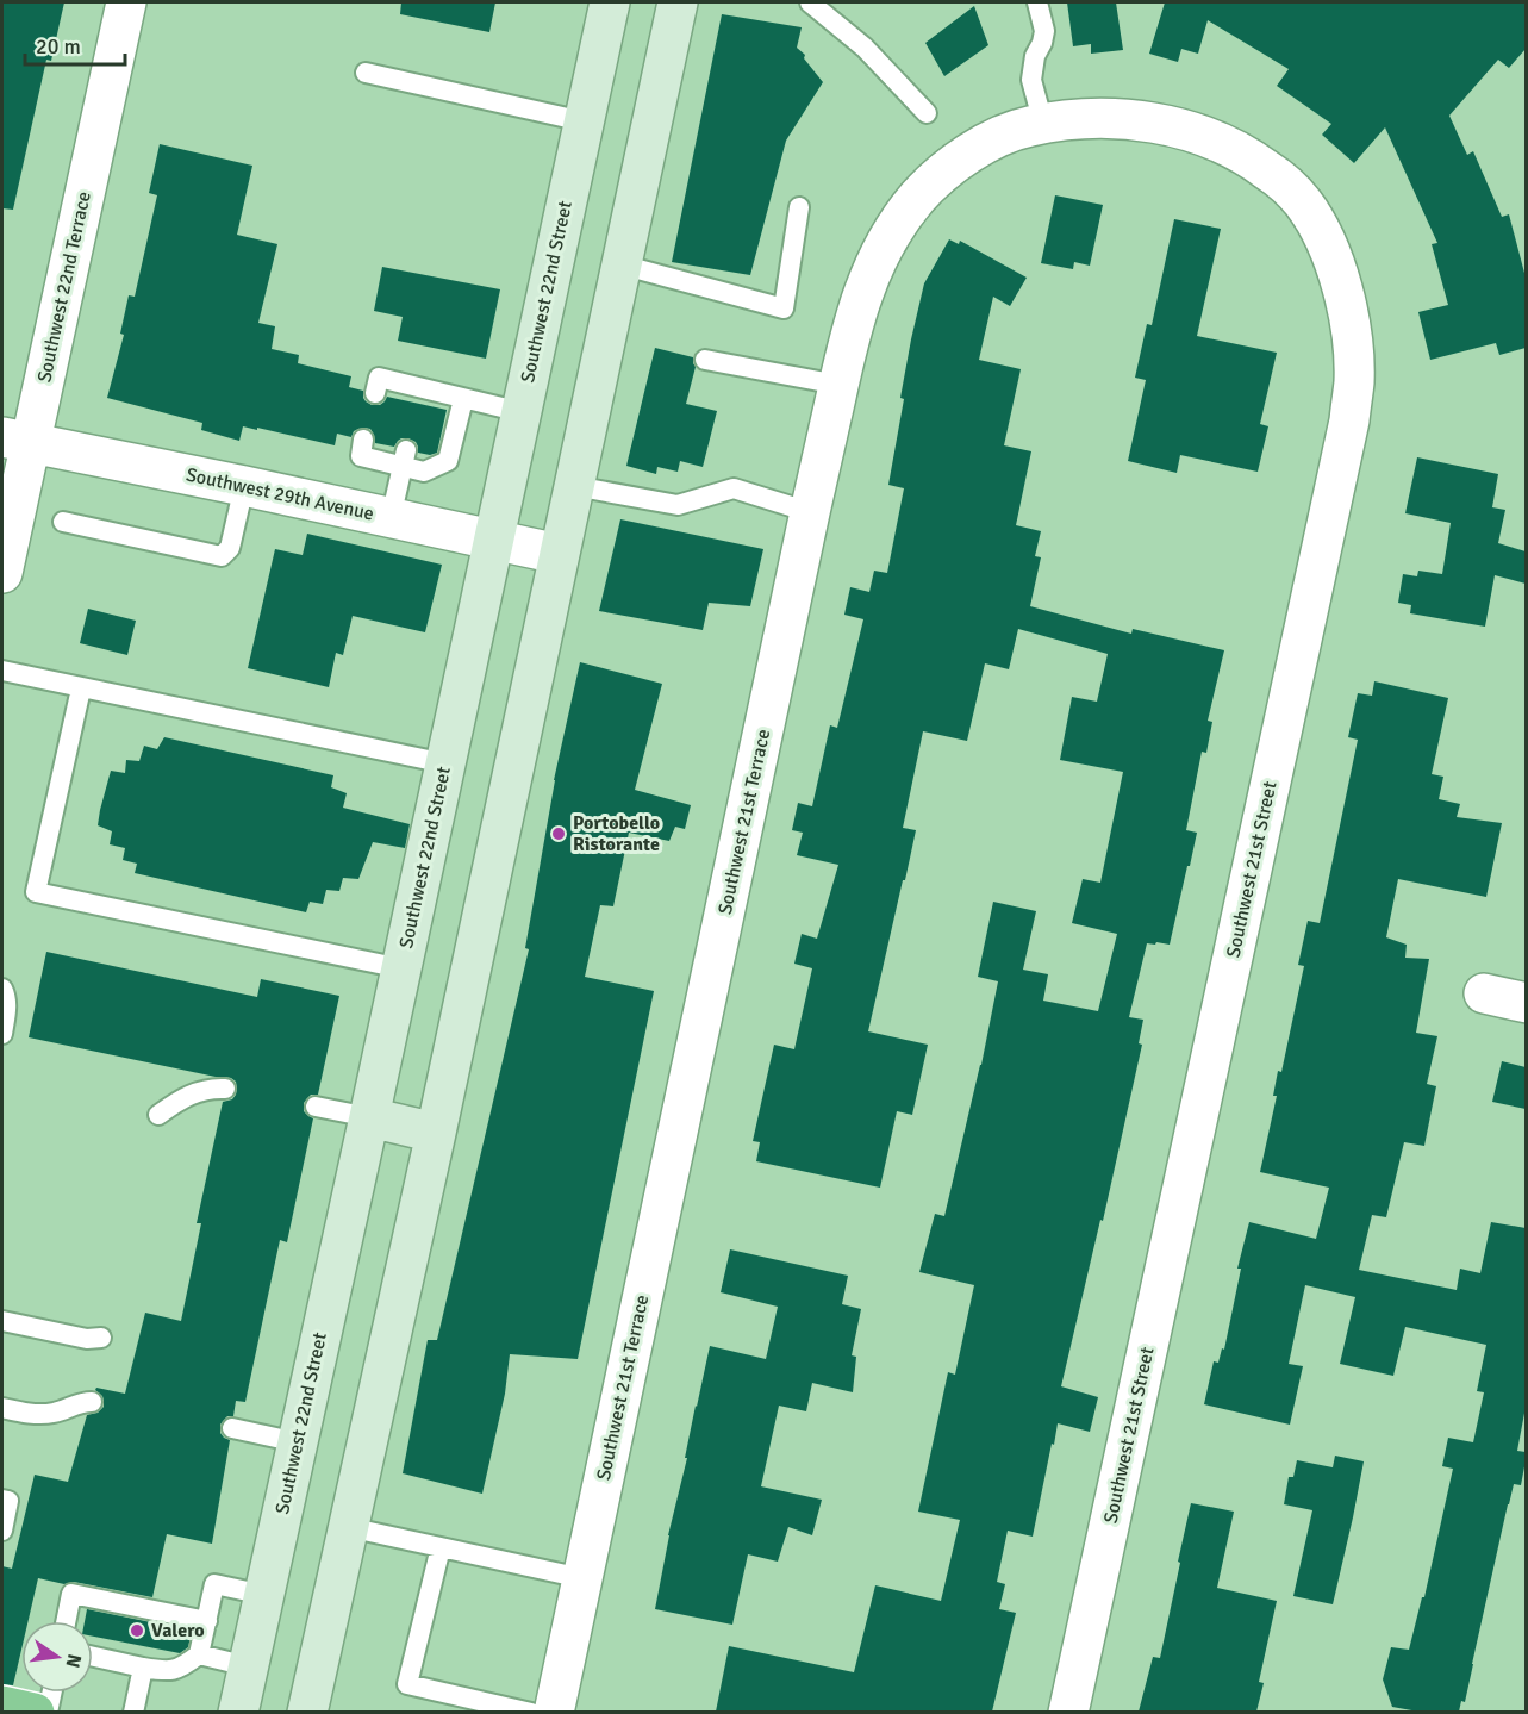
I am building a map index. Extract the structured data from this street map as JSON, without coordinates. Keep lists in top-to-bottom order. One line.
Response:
{"streets":{"main road":["Southwest 22nd Street"],"street":["Southwest 22nd Terrace","Southwest 29th Avenue","Southwest 21st Terrace","Southwest 21st Street"]},"crossings":[["Southwest 22nd Terrace","Southwest 29th Avenue"],["Southwest 22nd Street","Southwest 29th Avenue"],["Southwest 21st Terrace","Southwest 21st Street"]],"places":["Portobello Ristorante","Valero"],"scale_bar":"20 m","north":"right"}
